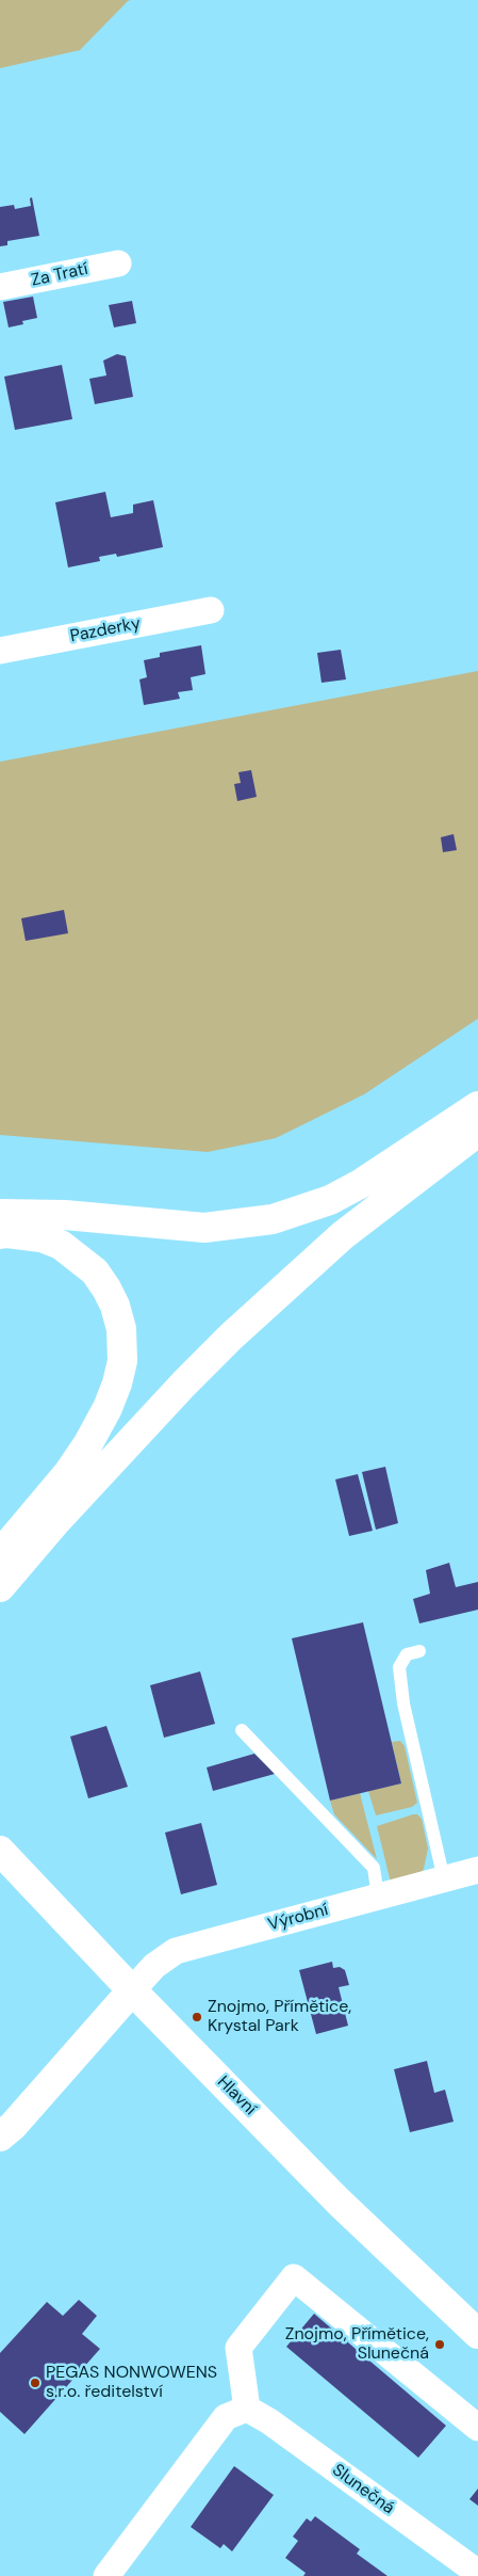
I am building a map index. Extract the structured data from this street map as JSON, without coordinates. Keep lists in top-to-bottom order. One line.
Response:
{"streets":{"main road":["Hlavní"],"street":["Za Tratí","Pazderky","Výrobní","Slunečná"]},"crossings":[["Výrobní","Hlavní"]],"places":["Znojmo, Přímětice, Krystal Park","Znojmo, Přímětice, Slunečná","PEGAS NONWOWENS s.r.o. ředitelství"]}
